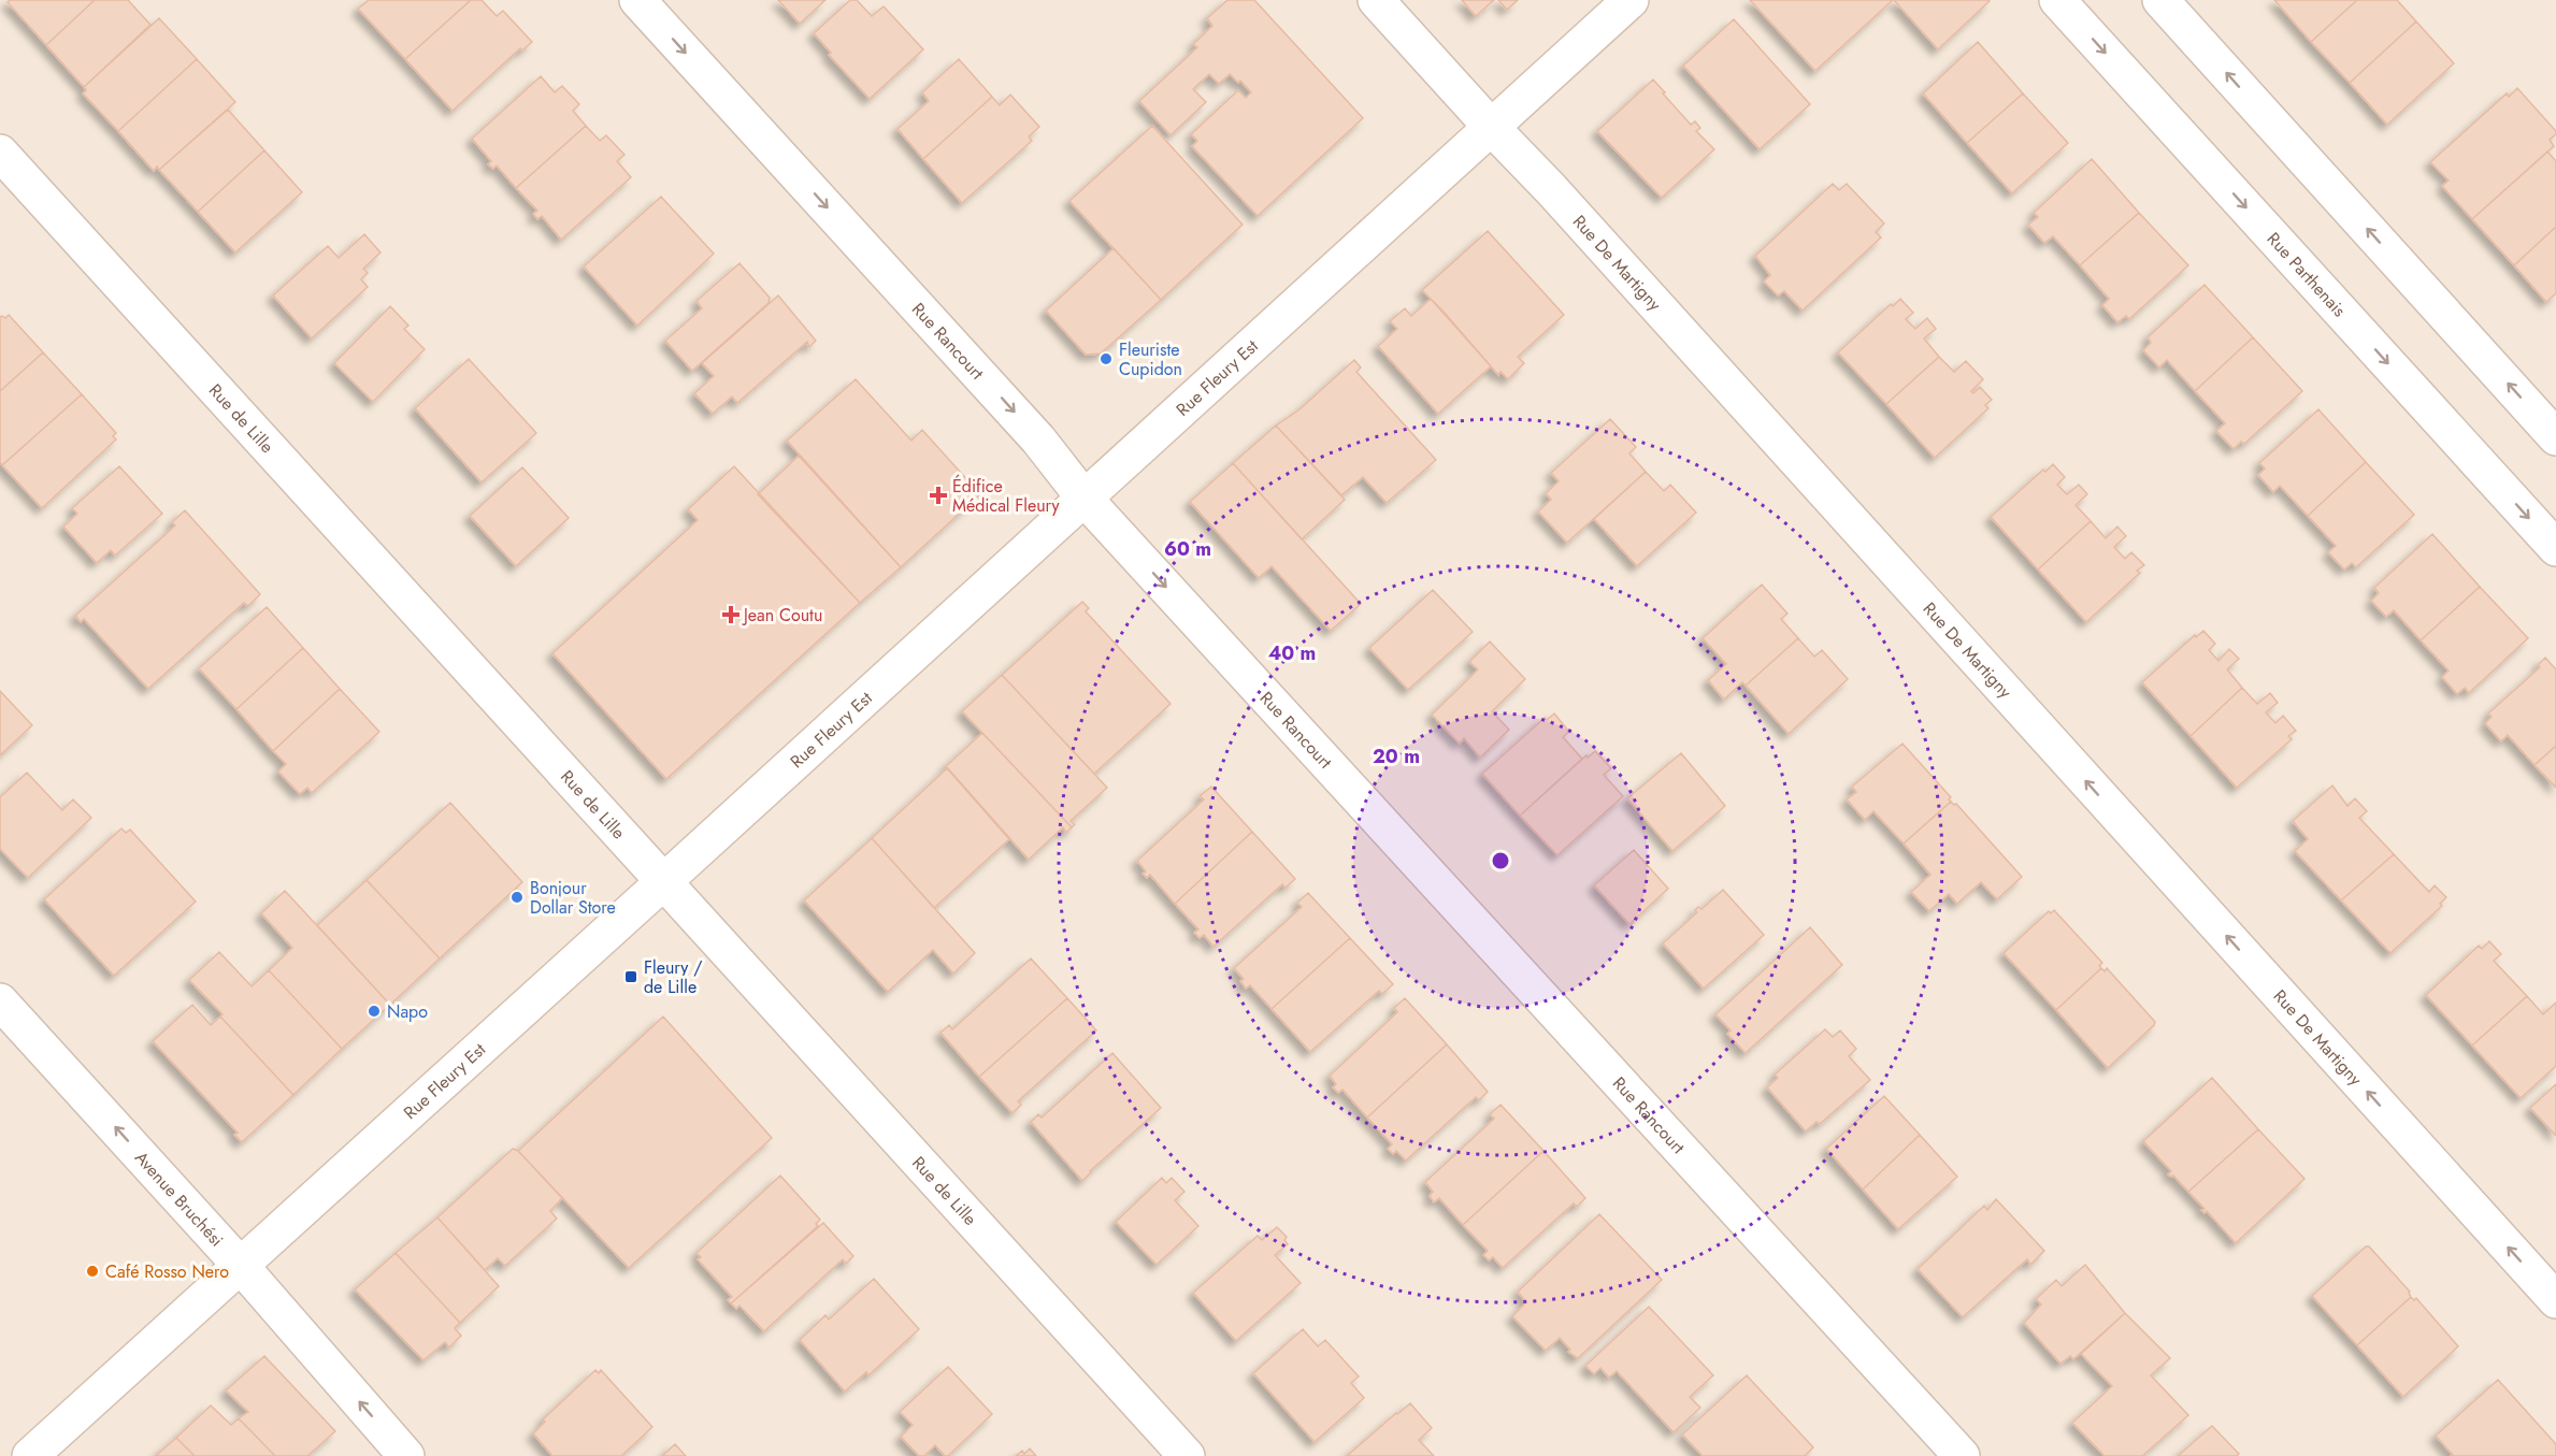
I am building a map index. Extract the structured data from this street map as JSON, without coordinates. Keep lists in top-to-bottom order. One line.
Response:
{"streets":{"street":["Rue De Martigny","Rue Parthenais","Rue Rancourt","Rue Fleury Est","Rue de Lille","Avenue Bruchési"]},"crossings":[["Rue De Martigny","Rue Fleury Est"],["Rue Rancourt","Rue Fleury Est"],["Rue Fleury Est","Rue de Lille"],["Rue Fleury Est","Avenue Bruchési"]],"one_way":["Rue De Martigny","Rue Rancourt","Avenue Bruchési"],"places":{"other":["Fleuriste Cupidon","Bonjour Dollar Store","Napo","Café Rosso Nero"],"health":["Édifice Médical Fleury","Jean Coutu"],"transit":["Fleury / de Lille"]},"rings":["60 m","40 m","20 m"]}
